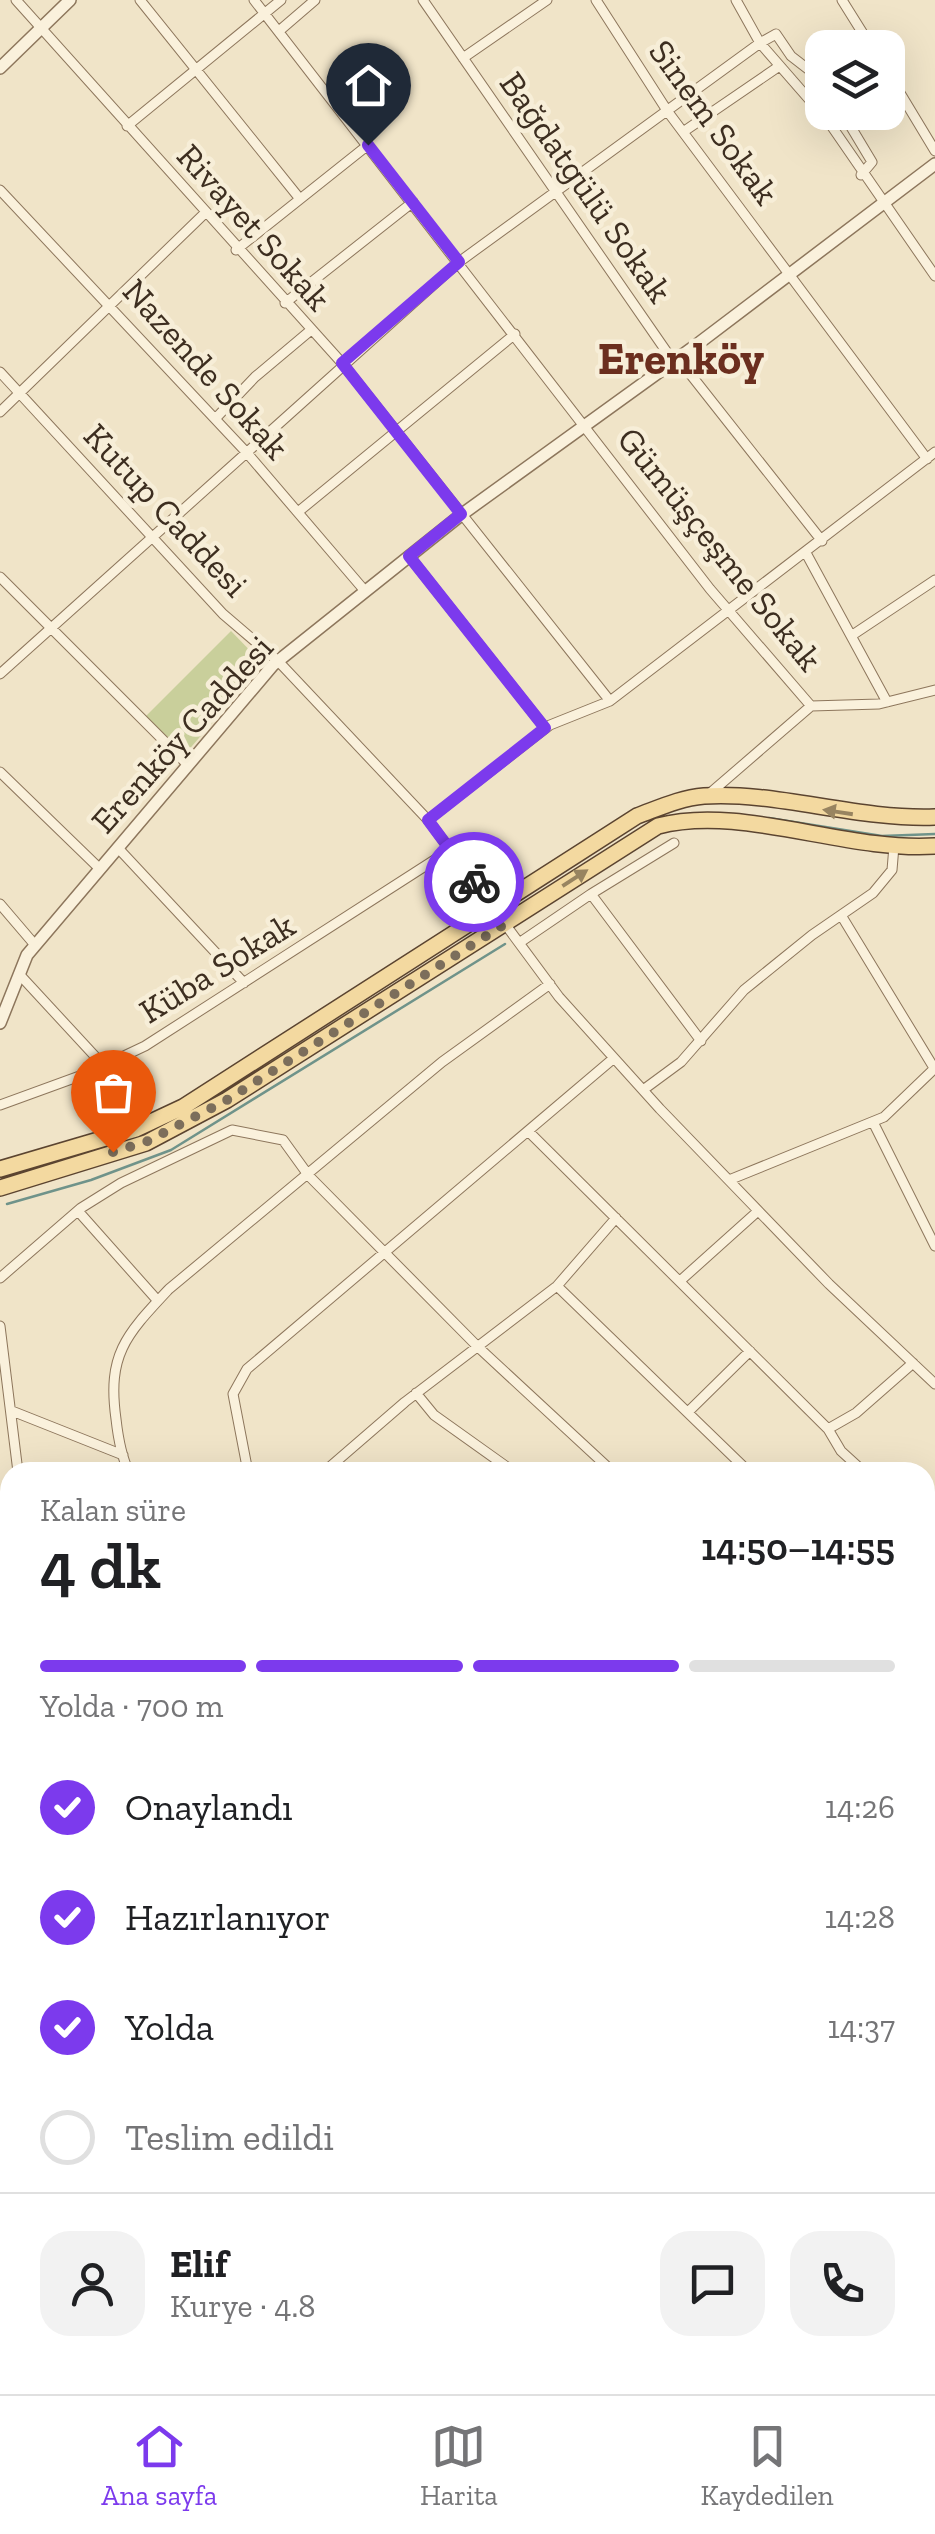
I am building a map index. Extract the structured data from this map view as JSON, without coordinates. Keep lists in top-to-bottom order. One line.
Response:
{"streets":{"street":["Sinem Sokak","Bağdatgülü Sokak","Rivayet Sokak","Nazende Sokak","Kutup Caddesi","Gümüşçeşme Sokak","Erenköy Caddesi","Küba Sokak"]},"crossings":[["Sinem Sokak","Erenköy Caddesi"],["Bağdatgülü Sokak","Erenköy Caddesi"],["Rivayet Sokak","Erenköy Caddesi"],["Nazende Sokak","Erenköy Caddesi"],["Kutup Caddesi","Erenköy Caddesi"],["Kutup Caddesi","Küba Sokak"],["Gümüşçeşme Sokak","Erenköy Caddesi"]],"districts":["Erenköy"],"page":{"heading":["4 dk","Kalan süre","14:50–14:55"],"panel":["Elif","Kurye · 4.8"],"bar":"Yolda · 700 m","list":[["Onaylandı","14:26"],["Hazırlanıyor","14:28"],["Yolda","14:37"],"Teslim edildi"],"tabs":["Ana sayfa","Harita","Kaydedilen"]}}
